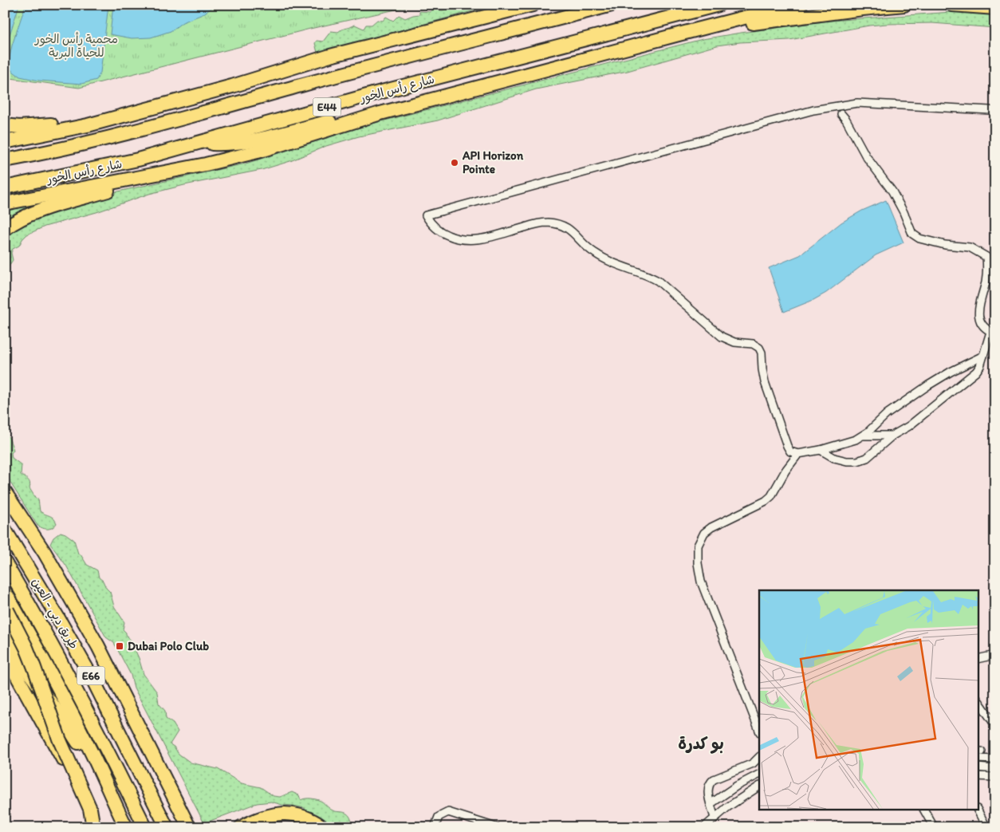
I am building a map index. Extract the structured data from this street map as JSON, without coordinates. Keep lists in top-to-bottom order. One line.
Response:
{"streets":{"highway":["شارع رأس الخور","E44","طريق دبي - العين","E66"]},"districts":["بو كدرة"],"parks":["محمية رأس الخور للحياة البرية"],"places":{"other":["API Horizon Pointe"],"transit":["Dubai Polo Club"]}}
